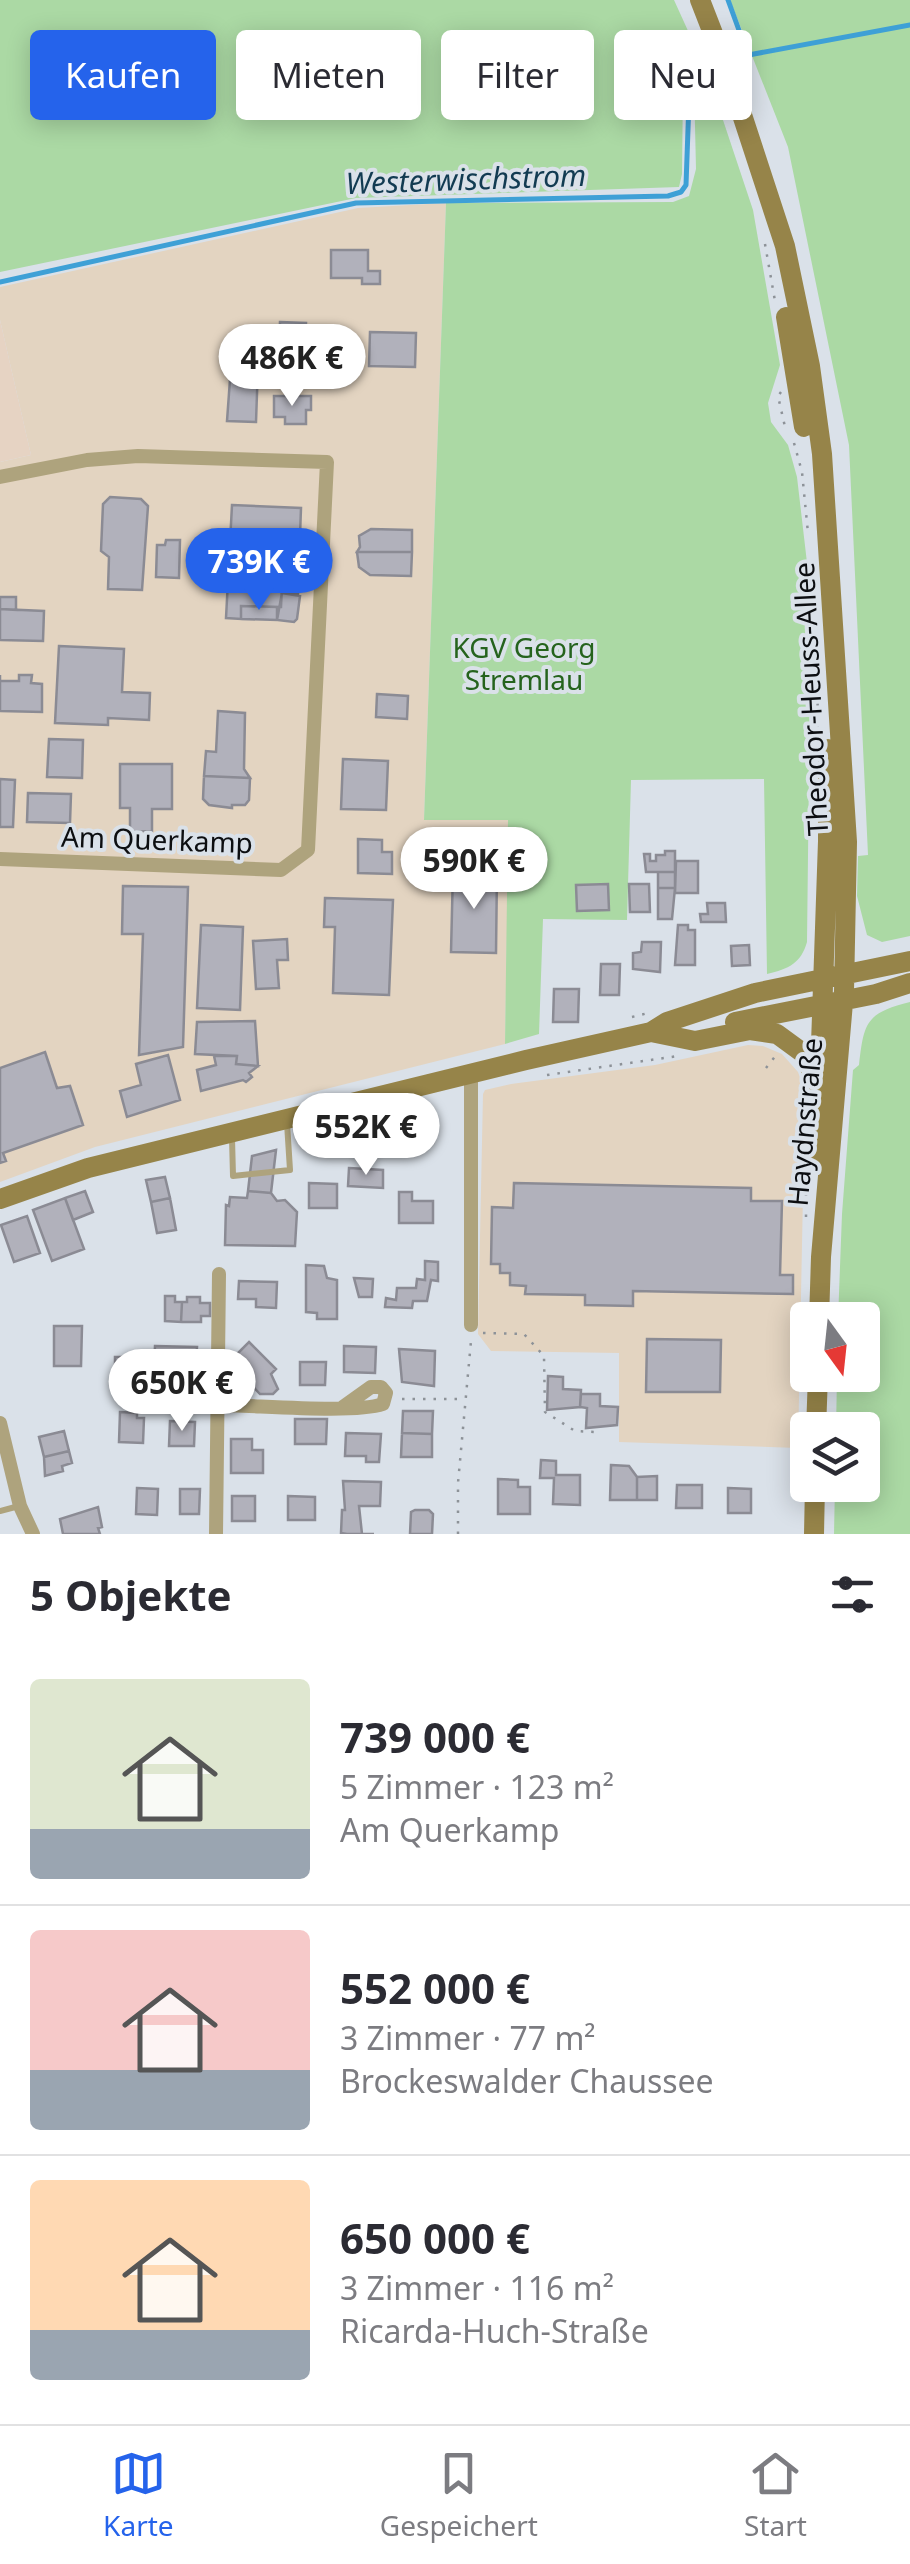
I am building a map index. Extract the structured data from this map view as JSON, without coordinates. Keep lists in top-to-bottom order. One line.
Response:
{"streets":{"street":["Theodor-Heuss-Allee","Am Querkamp","Haydnstraße"]},"crossings":[["Theodor-Heuss-Allee","Haydnstraße"]],"water":["Westerwischstrom"],"parks":["KGV Georg Stremlau"],"north":"bottom","page":{"chip":["Kaufen","Mieten","Filter","Neu"],"price":["486K €","739K €","590K €","552K €","650K €"],"heading":"5 Objekte","list":[{"name":"739 000 €","note":"5 Zimmer · 123 m² · Am Querkamp"},{"name":"552 000 €","note":"3 Zimmer · 77 m² · Brockeswalder Chaussee"},{"name":"650 000 €","note":"3 Zimmer · 116 m² · Ricarda-Huch-Straße"}],"tabs":["Karte","Gespeichert","Start"]}}
